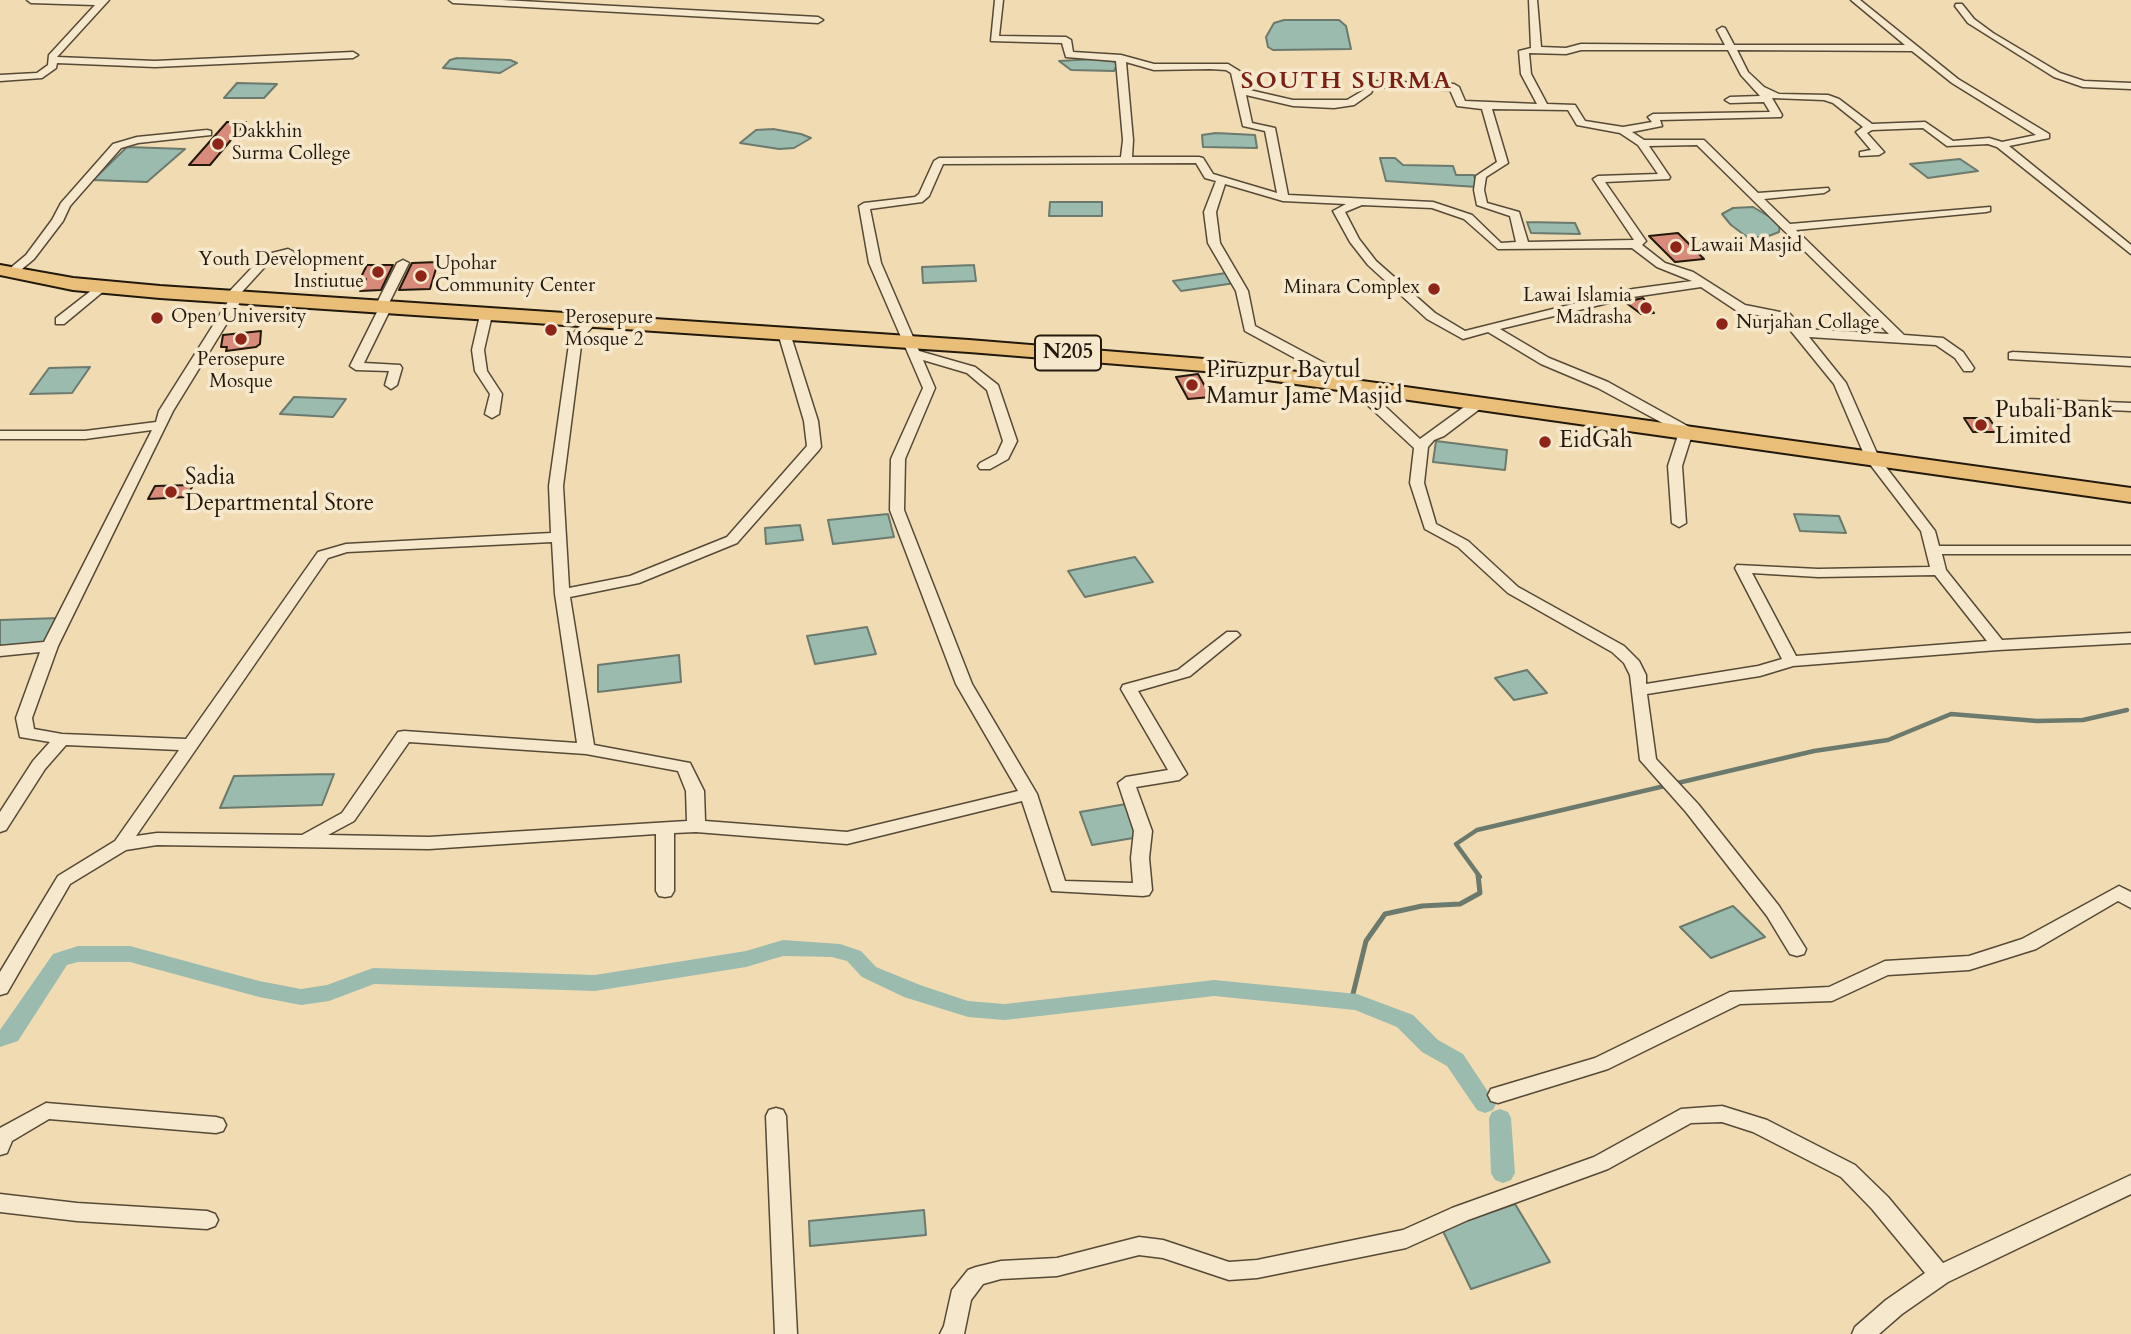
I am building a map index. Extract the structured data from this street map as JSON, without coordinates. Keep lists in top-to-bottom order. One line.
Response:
{"streets":{"highway":["N205"]},"districts":["SOUTH SURMA"],"places":["Dakkhin Surma College","Lawaii Masjid","Youth Development Instiutue","Upohar Community Center","Minara Complex","Lawai Islamia Madrasha","Open University","Nurjahan Collage","Perosepure Mosque 2","Perosepure Mosque","Piruzpur Baytul Mamur Jame Masjid","Pubali Bank Limited","EidGah","Sadia Departmental Store"]}
